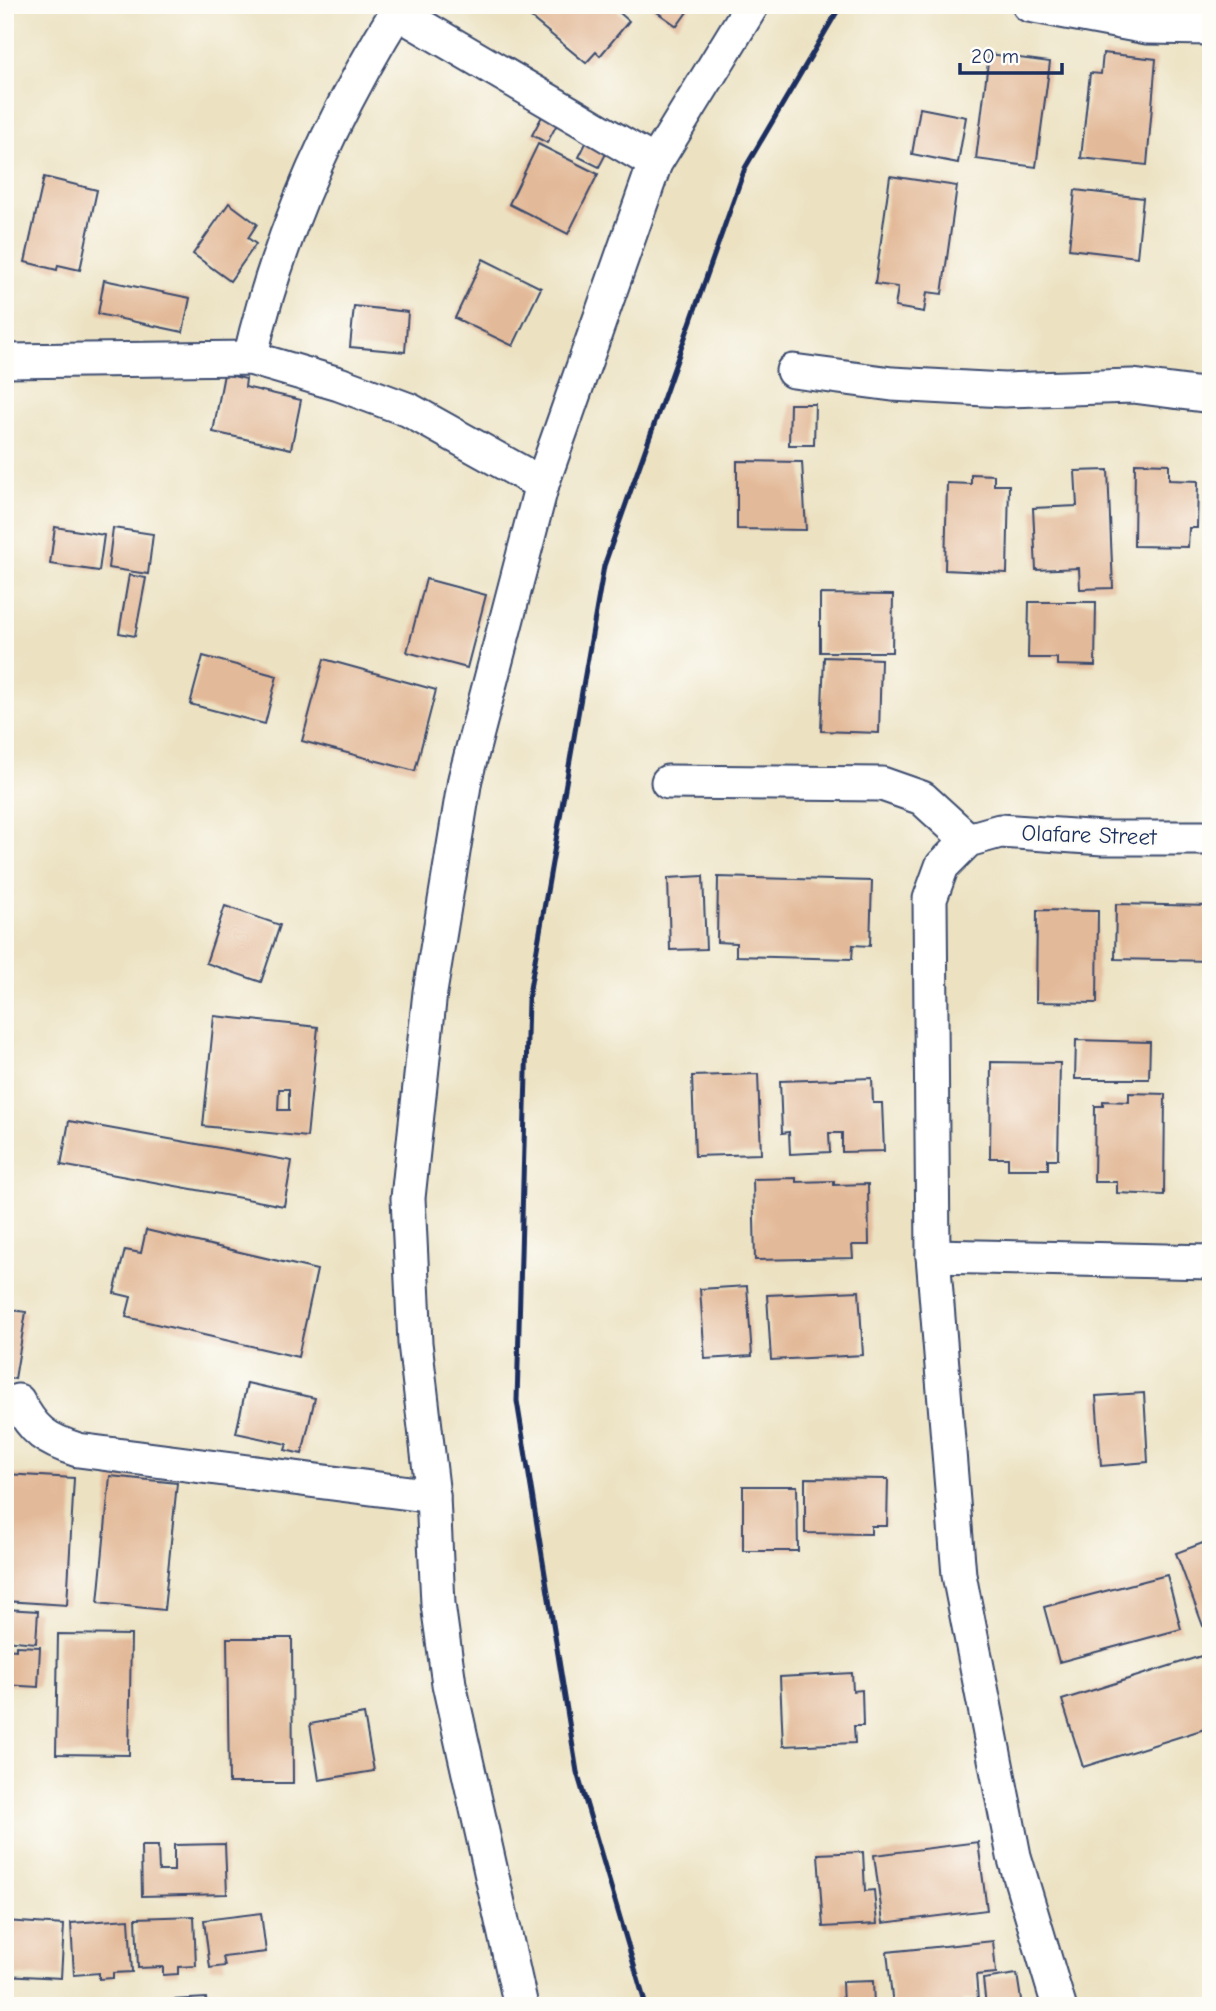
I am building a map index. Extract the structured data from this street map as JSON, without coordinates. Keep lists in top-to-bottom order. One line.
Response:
{"streets":{"street":["Olafare Street"]},"scale_bar":"20 m"}
